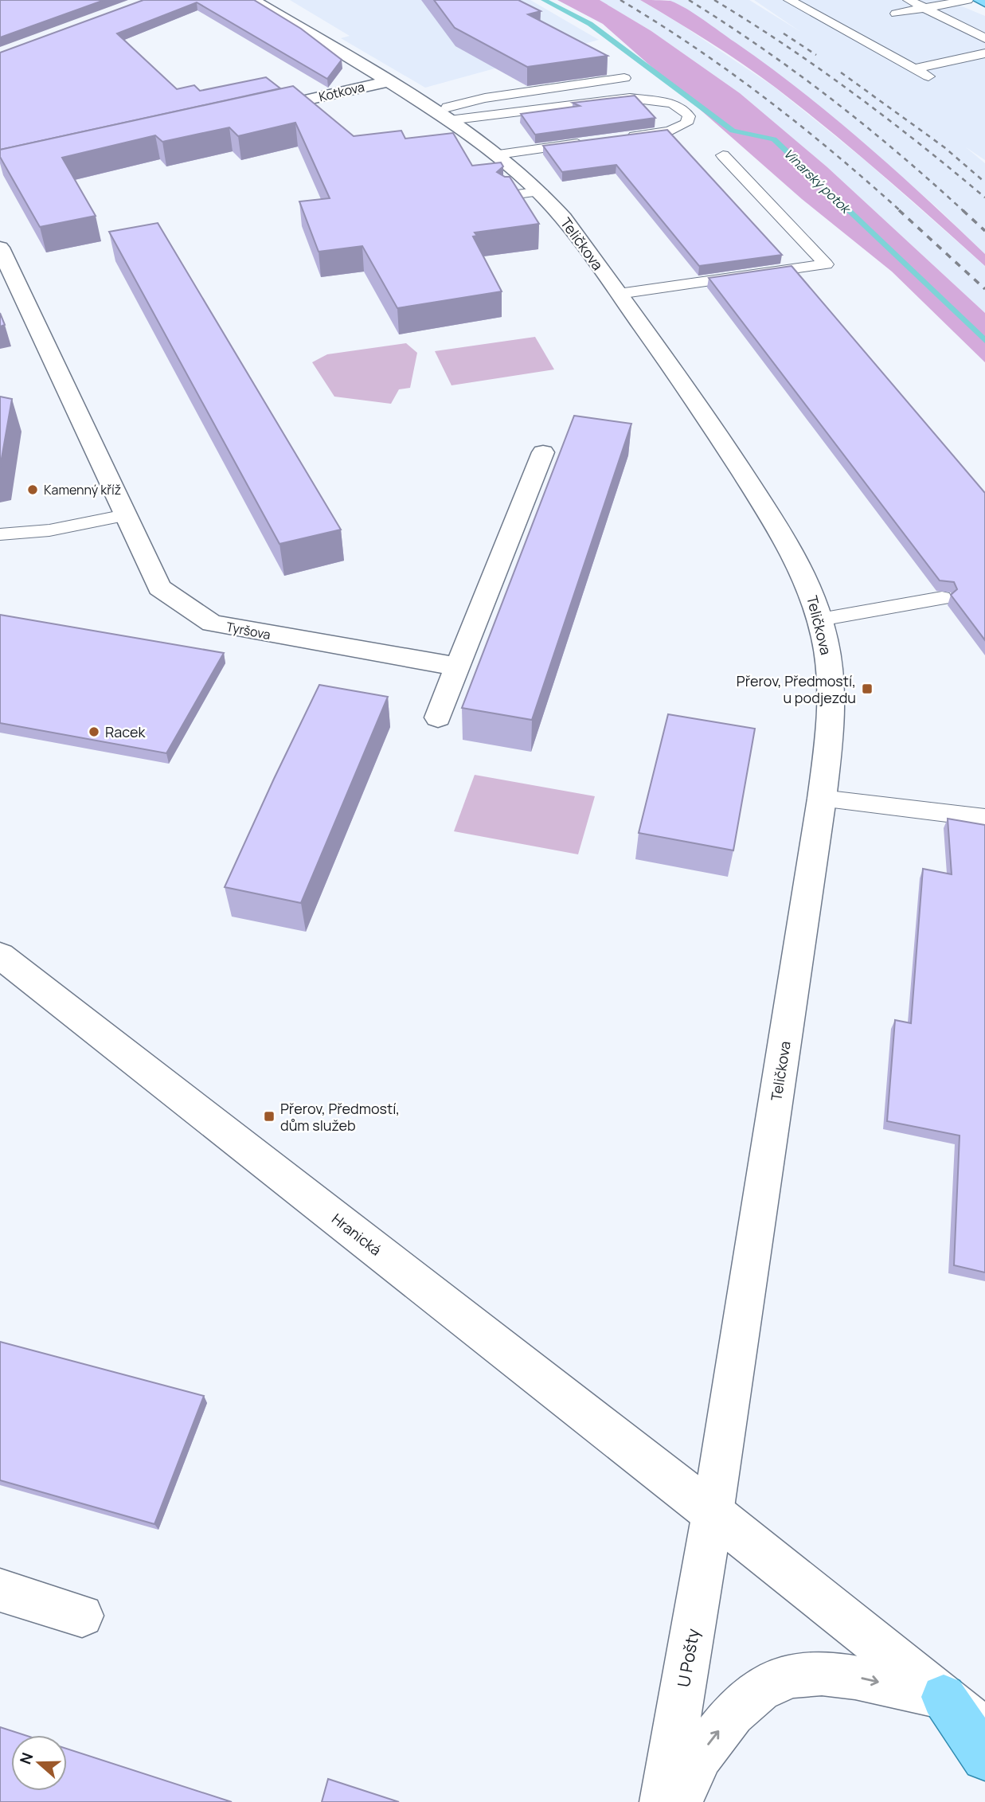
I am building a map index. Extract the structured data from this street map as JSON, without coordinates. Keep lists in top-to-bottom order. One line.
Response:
{"streets":{"street":["Kotkova","Teličkova","Tyršova","Hranická","U Pošty"]},"crossings":[["Kotkova","Teličkova"],["Teličkova","Hranická"],["Teličkova","U Pošty"],["Hranická","U Pošty"]],"water":["Vinarský potok"],"places":{"other":["Kamenný kříž","Racek"],"transit":["Přerov, Předmostí, u podjezdu","Přerov, Předmostí, dům služeb"]},"north":"left"}
